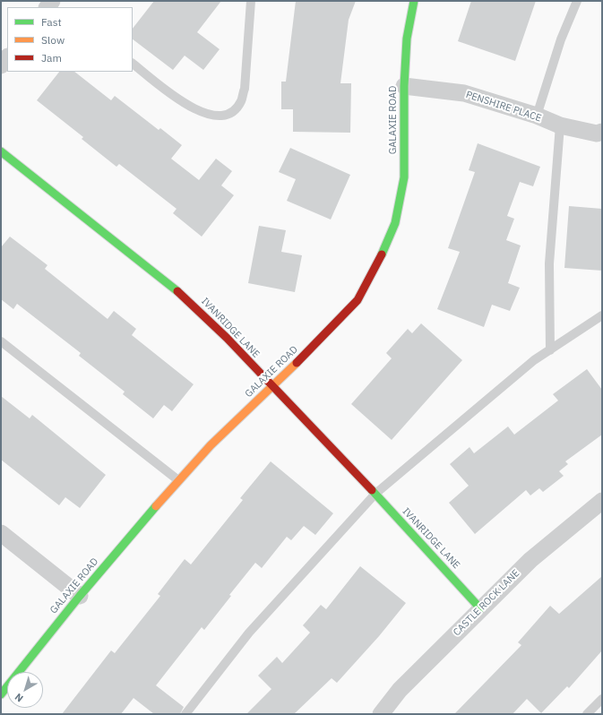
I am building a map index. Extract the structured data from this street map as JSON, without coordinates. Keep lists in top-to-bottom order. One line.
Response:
{"streets":{"street":["PENSHIRE PLACE","GALAXIE ROAD","IVANRIDGE LANE","CASTLE ROCK LANE"]},"crossings":[["PENSHIRE PLACE","GALAXIE ROAD"],["GALAXIE ROAD","IVANRIDGE LANE"],["IVANRIDGE LANE","CASTLE ROCK LANE"]],"legend":["Fast","Slow","Jam"],"north":"bottom left"}
